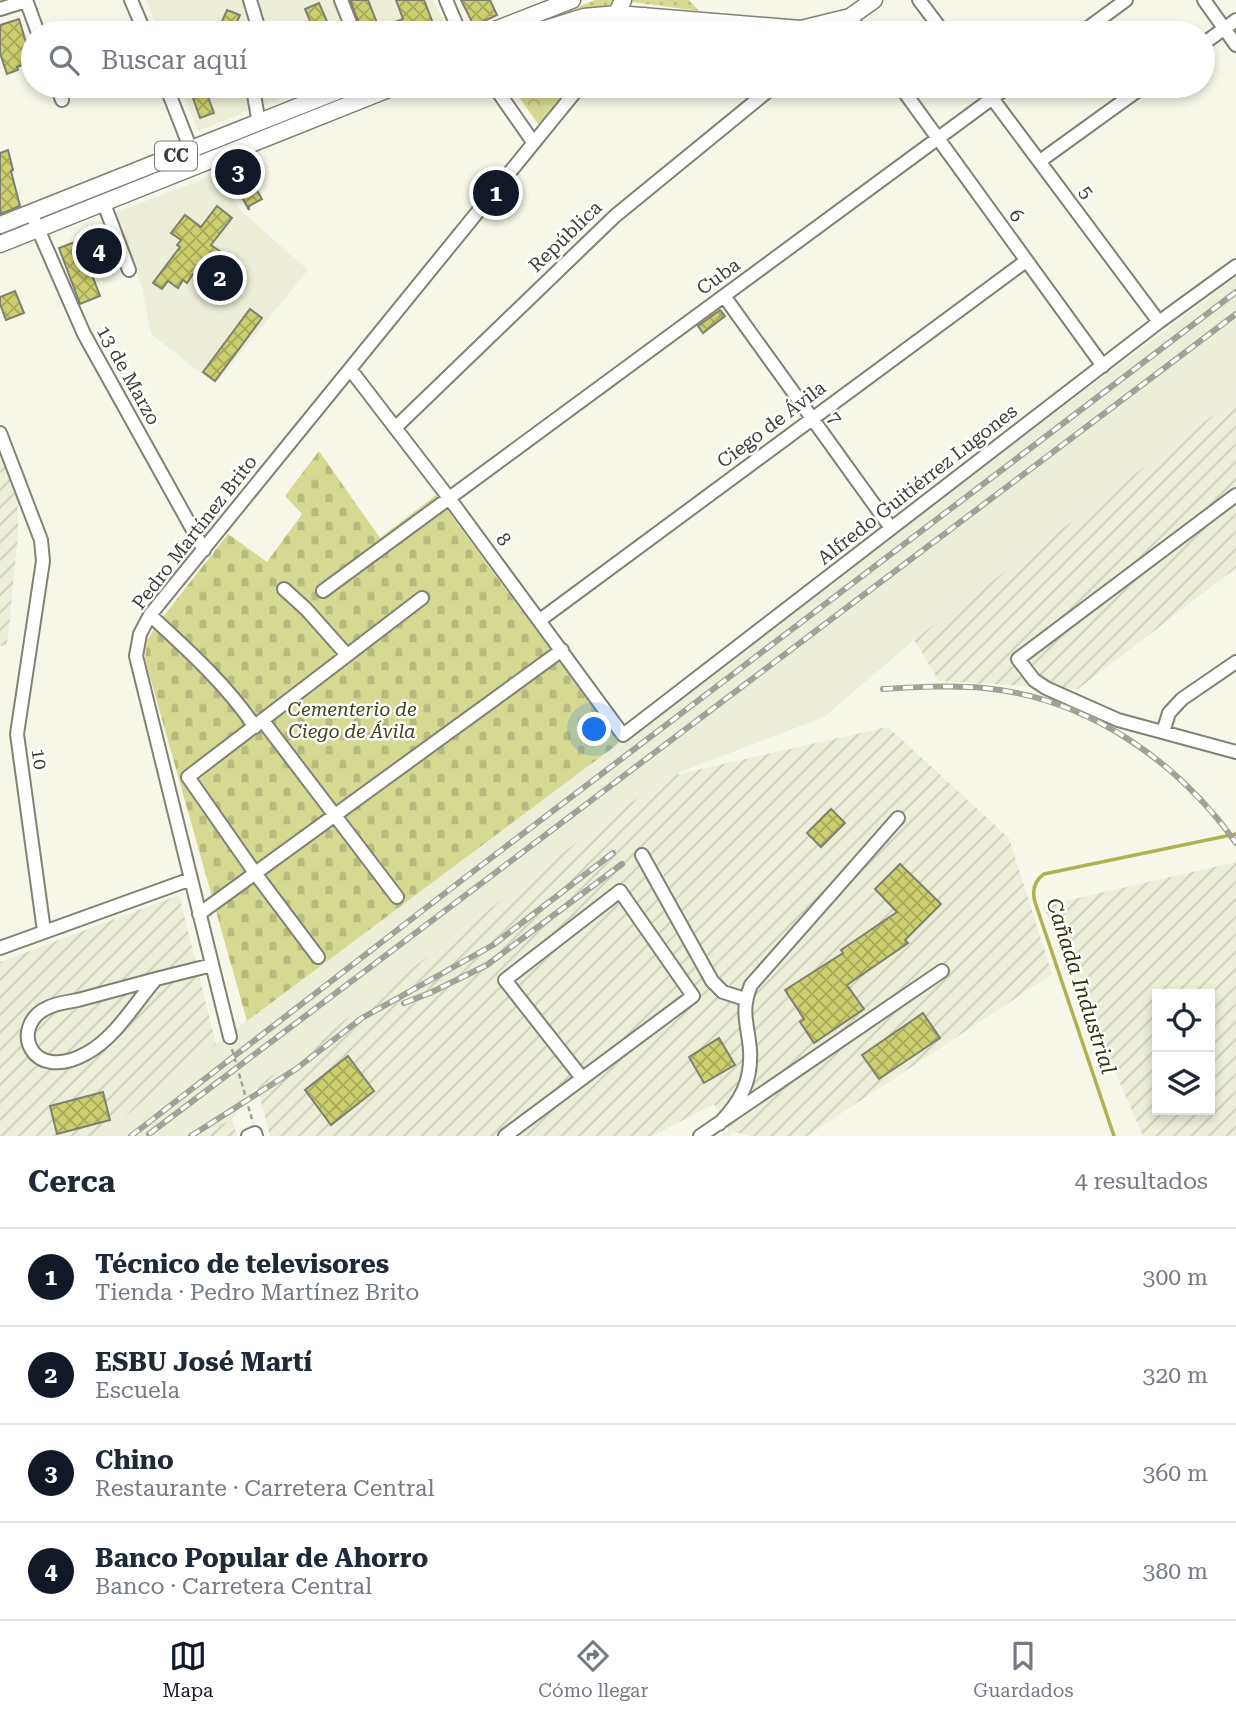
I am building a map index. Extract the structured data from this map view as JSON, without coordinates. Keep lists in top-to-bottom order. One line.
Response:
{"streets":{"main road":["CC"],"street":["5","6","República","Cuba","13 de Marzo","7","Ciego de Ávila","Alfredo Guitiérrez Lugones","Pedro Martínez Brito","8","10"]},"crossings":[["CC","13 de Marzo"],["5","Cuba"],["5","Alfredo Guitiérrez Lugones"],["6","Cuba"],["6","Ciego de Ávila"],["6","Alfredo Guitiérrez Lugones"],["República","8"],["Cuba","7"],["Cuba","8"],["13 de Marzo","Pedro Martínez Brito"],["7","Ciego de Ávila"],["7","Alfredo Guitiérrez Lugones"],["Ciego de Ávila","8"],["Alfredo Guitiérrez Lugones","8"],["Pedro Martínez Brito","8"]],"water":["Cañada Industrial"],"parks":["Cementerio de Ciego de Ávila"],"page":{"search":"Buscar aquí","pins":["3","1","4","2"],"heading":["Cerca","4 resultados"],"list":[{"mark":"1","name":"Técnico de televisores","note":"Tienda · Pedro Martínez Brito","value":"300 m"},{"mark":"2","name":"ESBU José Martí","note":"Escuela","value":"320 m"},{"mark":"3","name":"Chino","note":"Restaurante · Carretera Central","value":"360 m"},{"mark":"4","name":"Banco Popular de Ahorro","note":"Banco · Carretera Central","value":"380 m"}],"nav":["Mapa","Cómo llegar","Guardados"]}}
